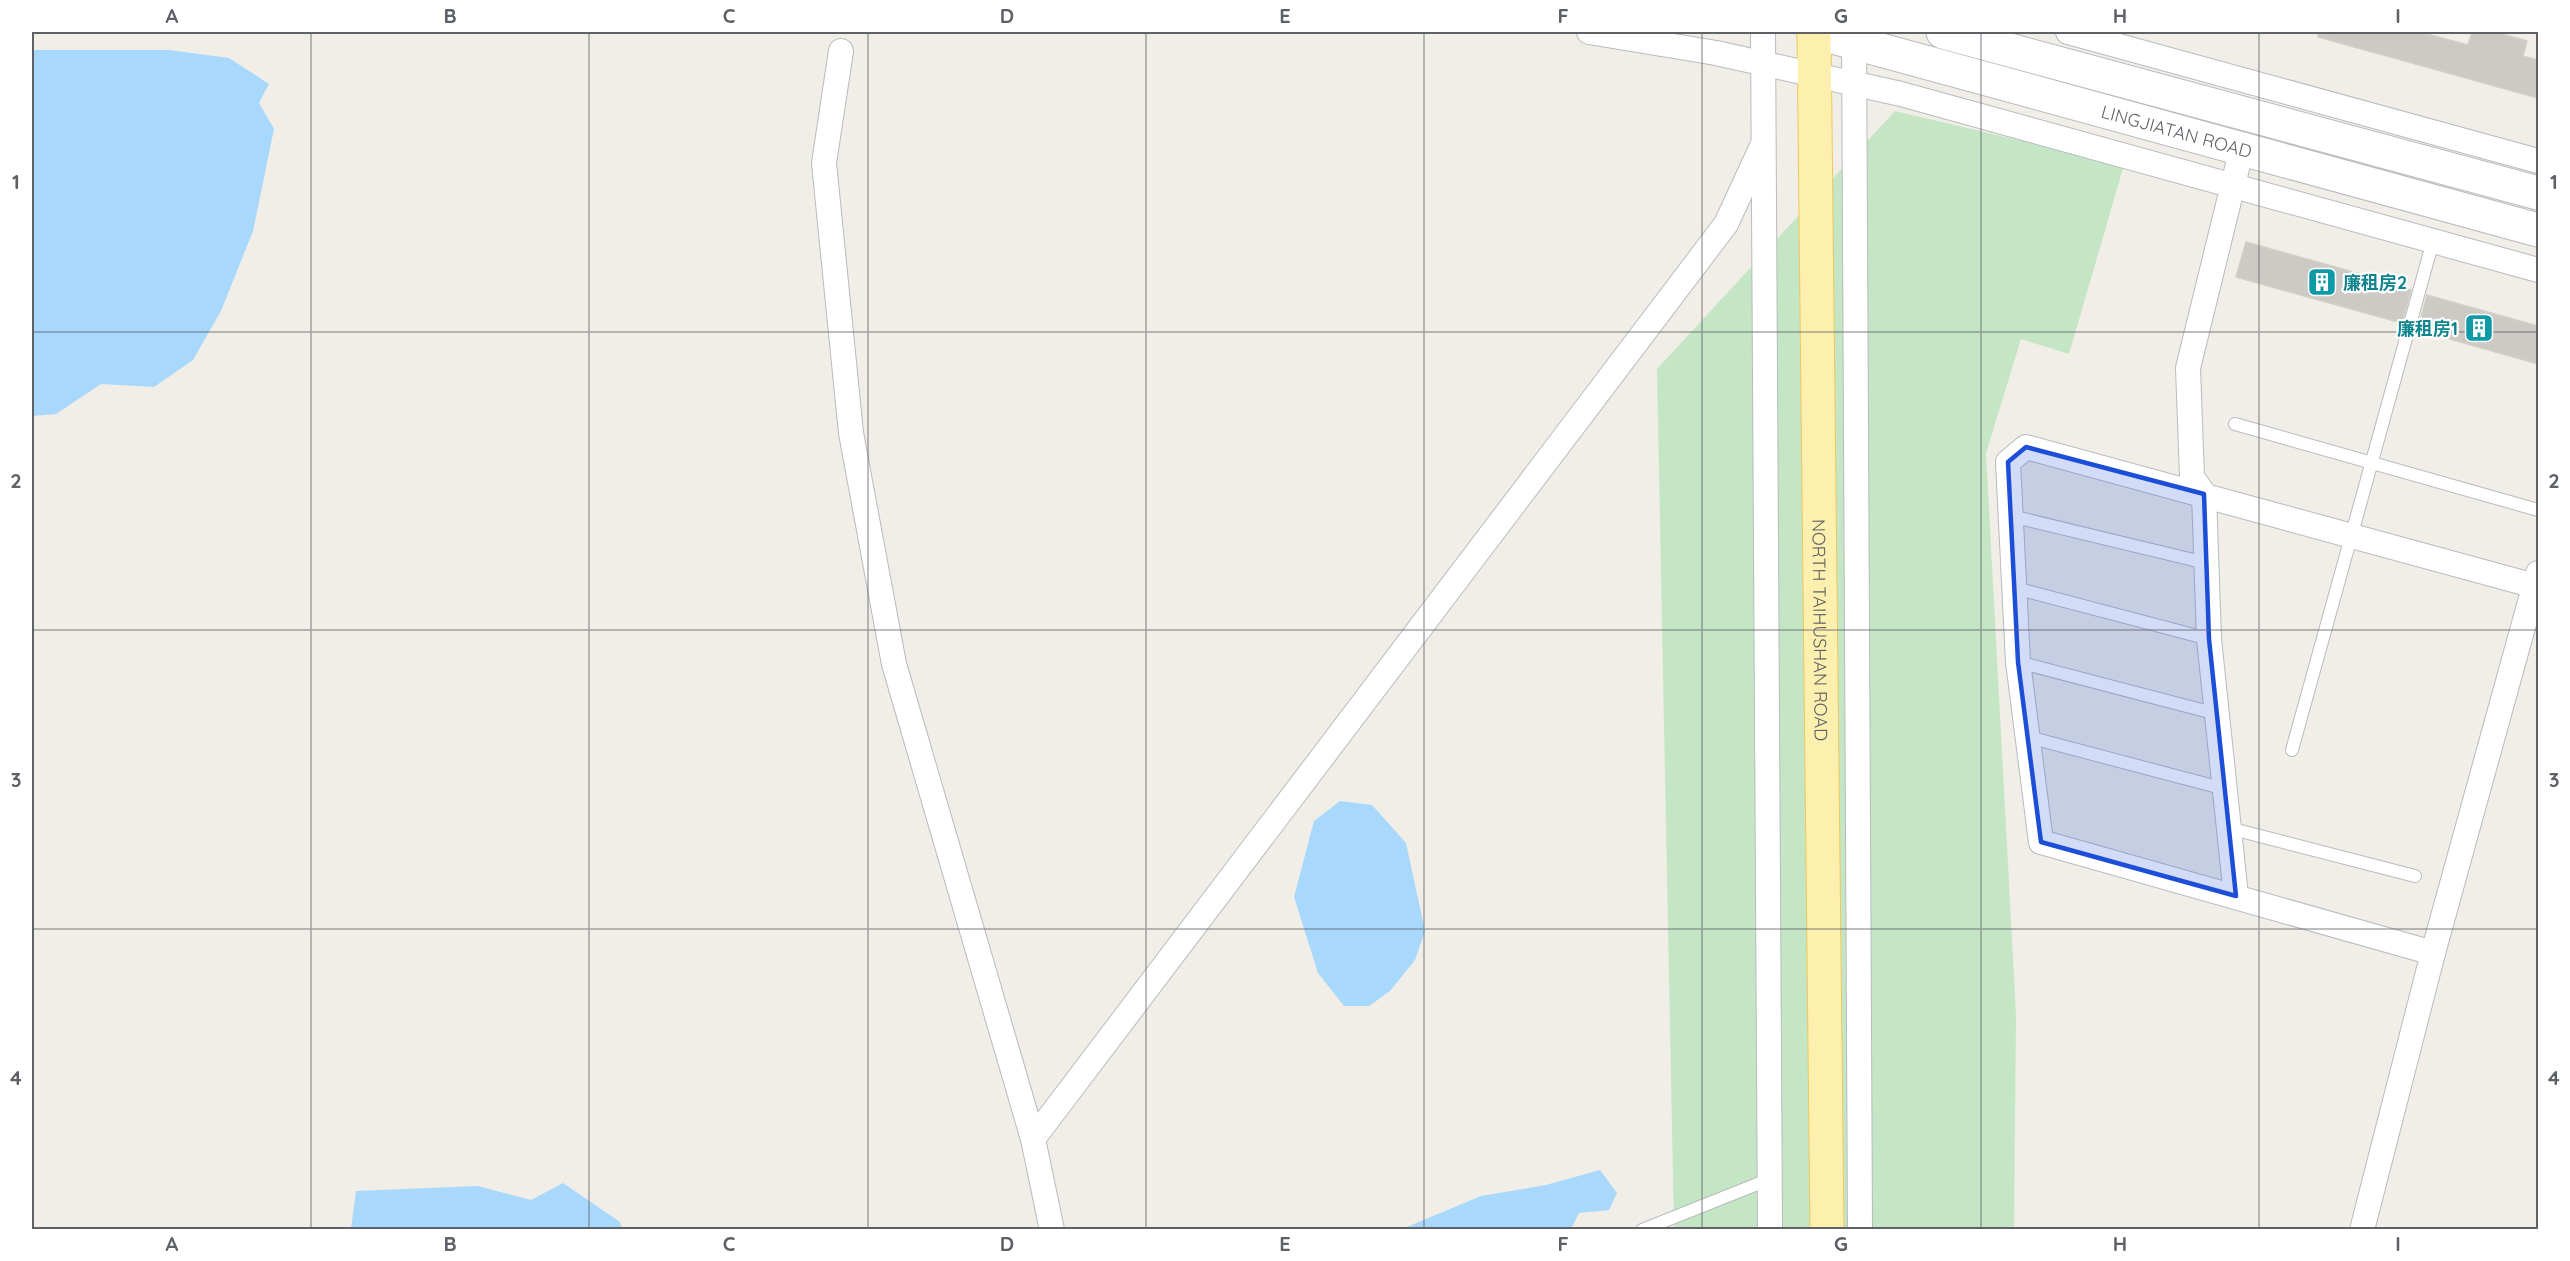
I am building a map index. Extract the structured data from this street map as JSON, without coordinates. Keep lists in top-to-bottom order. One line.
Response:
{"streets":{"main road":["LINGJIATAN ROAD","NORTH TAIHUSHAN ROAD"]},"crossings":[["LINGJIATAN ROAD","NORTH TAIHUSHAN ROAD"]],"places":{"building":["廉租房2","廉租房1"]},"grid":{"columns":["A","B","C","D","E","F","G","H","I"],"rows":["1","2","3","4"]}}
